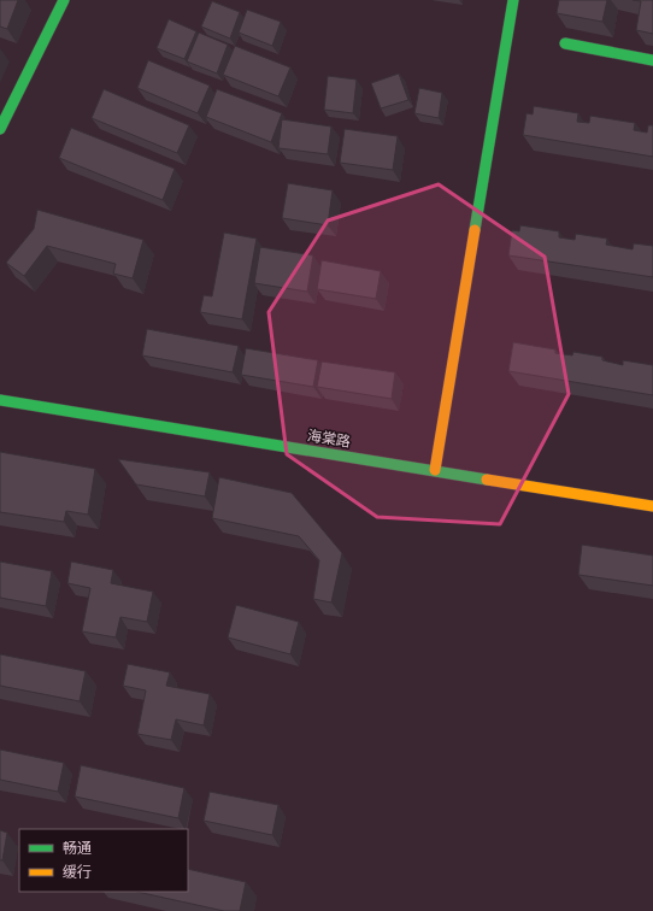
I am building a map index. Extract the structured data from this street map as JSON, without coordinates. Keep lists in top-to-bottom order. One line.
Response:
{"streets":{"street":["海棠路"]},"legend":["畅通","缓行"]}
